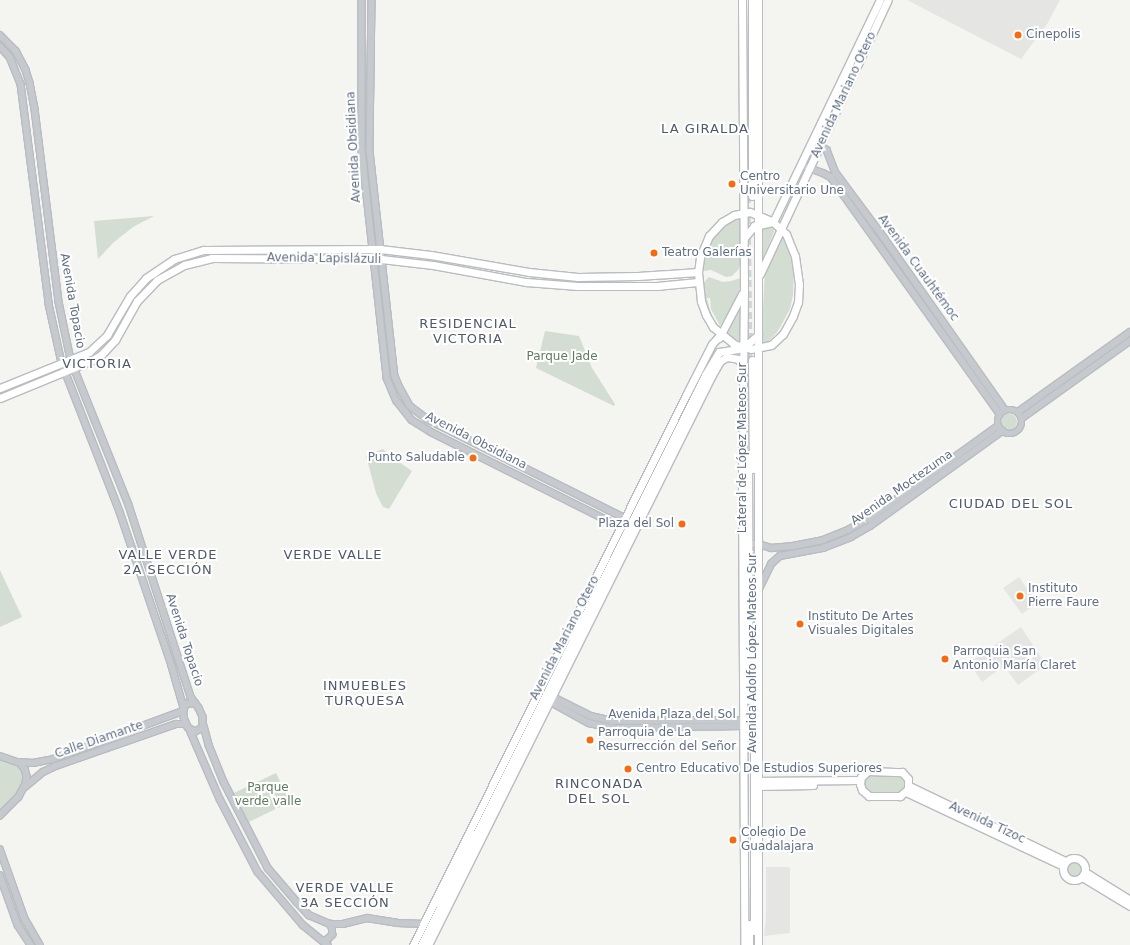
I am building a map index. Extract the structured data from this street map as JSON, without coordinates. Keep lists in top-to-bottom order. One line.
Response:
{"streets":{"main road":["Avenida Mariano Otero","Avenida Lapislázuli","Lateral de López Mateos Sur","Avenida Adolfo López Mateos Sur","Avenida Tizoc"],"street":["Avenida Obsidiana","Avenida Cuauhtémoc","Avenida Topacio","Avenida Moctezuma","Avenida Plaza del Sol","Calle Diamante"]},"crossings":[["Avenida Mariano Otero","Avenida Obsidiana"],["Avenida Mariano Otero","Avenida Cuauhtémoc"],["Avenida Mariano Otero","Lateral de López Mateos Sur"],["Avenida Mariano Otero","Avenida Plaza del Sol"],["Avenida Obsidiana","Avenida Lapislázuli"],["Avenida Lapislázuli","Avenida Topacio"],["Avenida Cuauhtémoc","Avenida Moctezuma"],["Avenida Topacio","Calle Diamante"],["Lateral de López Mateos Sur","Avenida Moctezuma"],["Lateral de López Mateos Sur","Avenida Adolfo López Mateos Sur"],["Lateral de López Mateos Sur","Avenida Plaza del Sol"],["Avenida Moctezuma","Avenida Adolfo López Mateos Sur"],["Avenida Adolfo López Mateos Sur","Avenida Plaza del Sol"]],"districts":["LA GIRALDA","RESIDENCIAL VICTORIA","VICTORIA","CIUDAD DEL SOL","VERDE VALLE","VALLE VERDE 2A SECCIÓN","INMUEBLES TURQUESA","RINCONADA DEL SOL","VERDE VALLE 3A SECCIÓN"],"parks":["Parque Jade","Parque verde valle"],"places":["Cinepolis","Centro Universitario Une","Teatro Galerías","Punto Saludable","Plaza del Sol","Instituto Pierre Faure","Instituto De Artes Visuales Digitales","Parroquia San Antonio María Claret","Parroquia de La Resurrección del Señor","Centro Educativo De Estudios Superiores","Colegio De Guadalajara"]}
